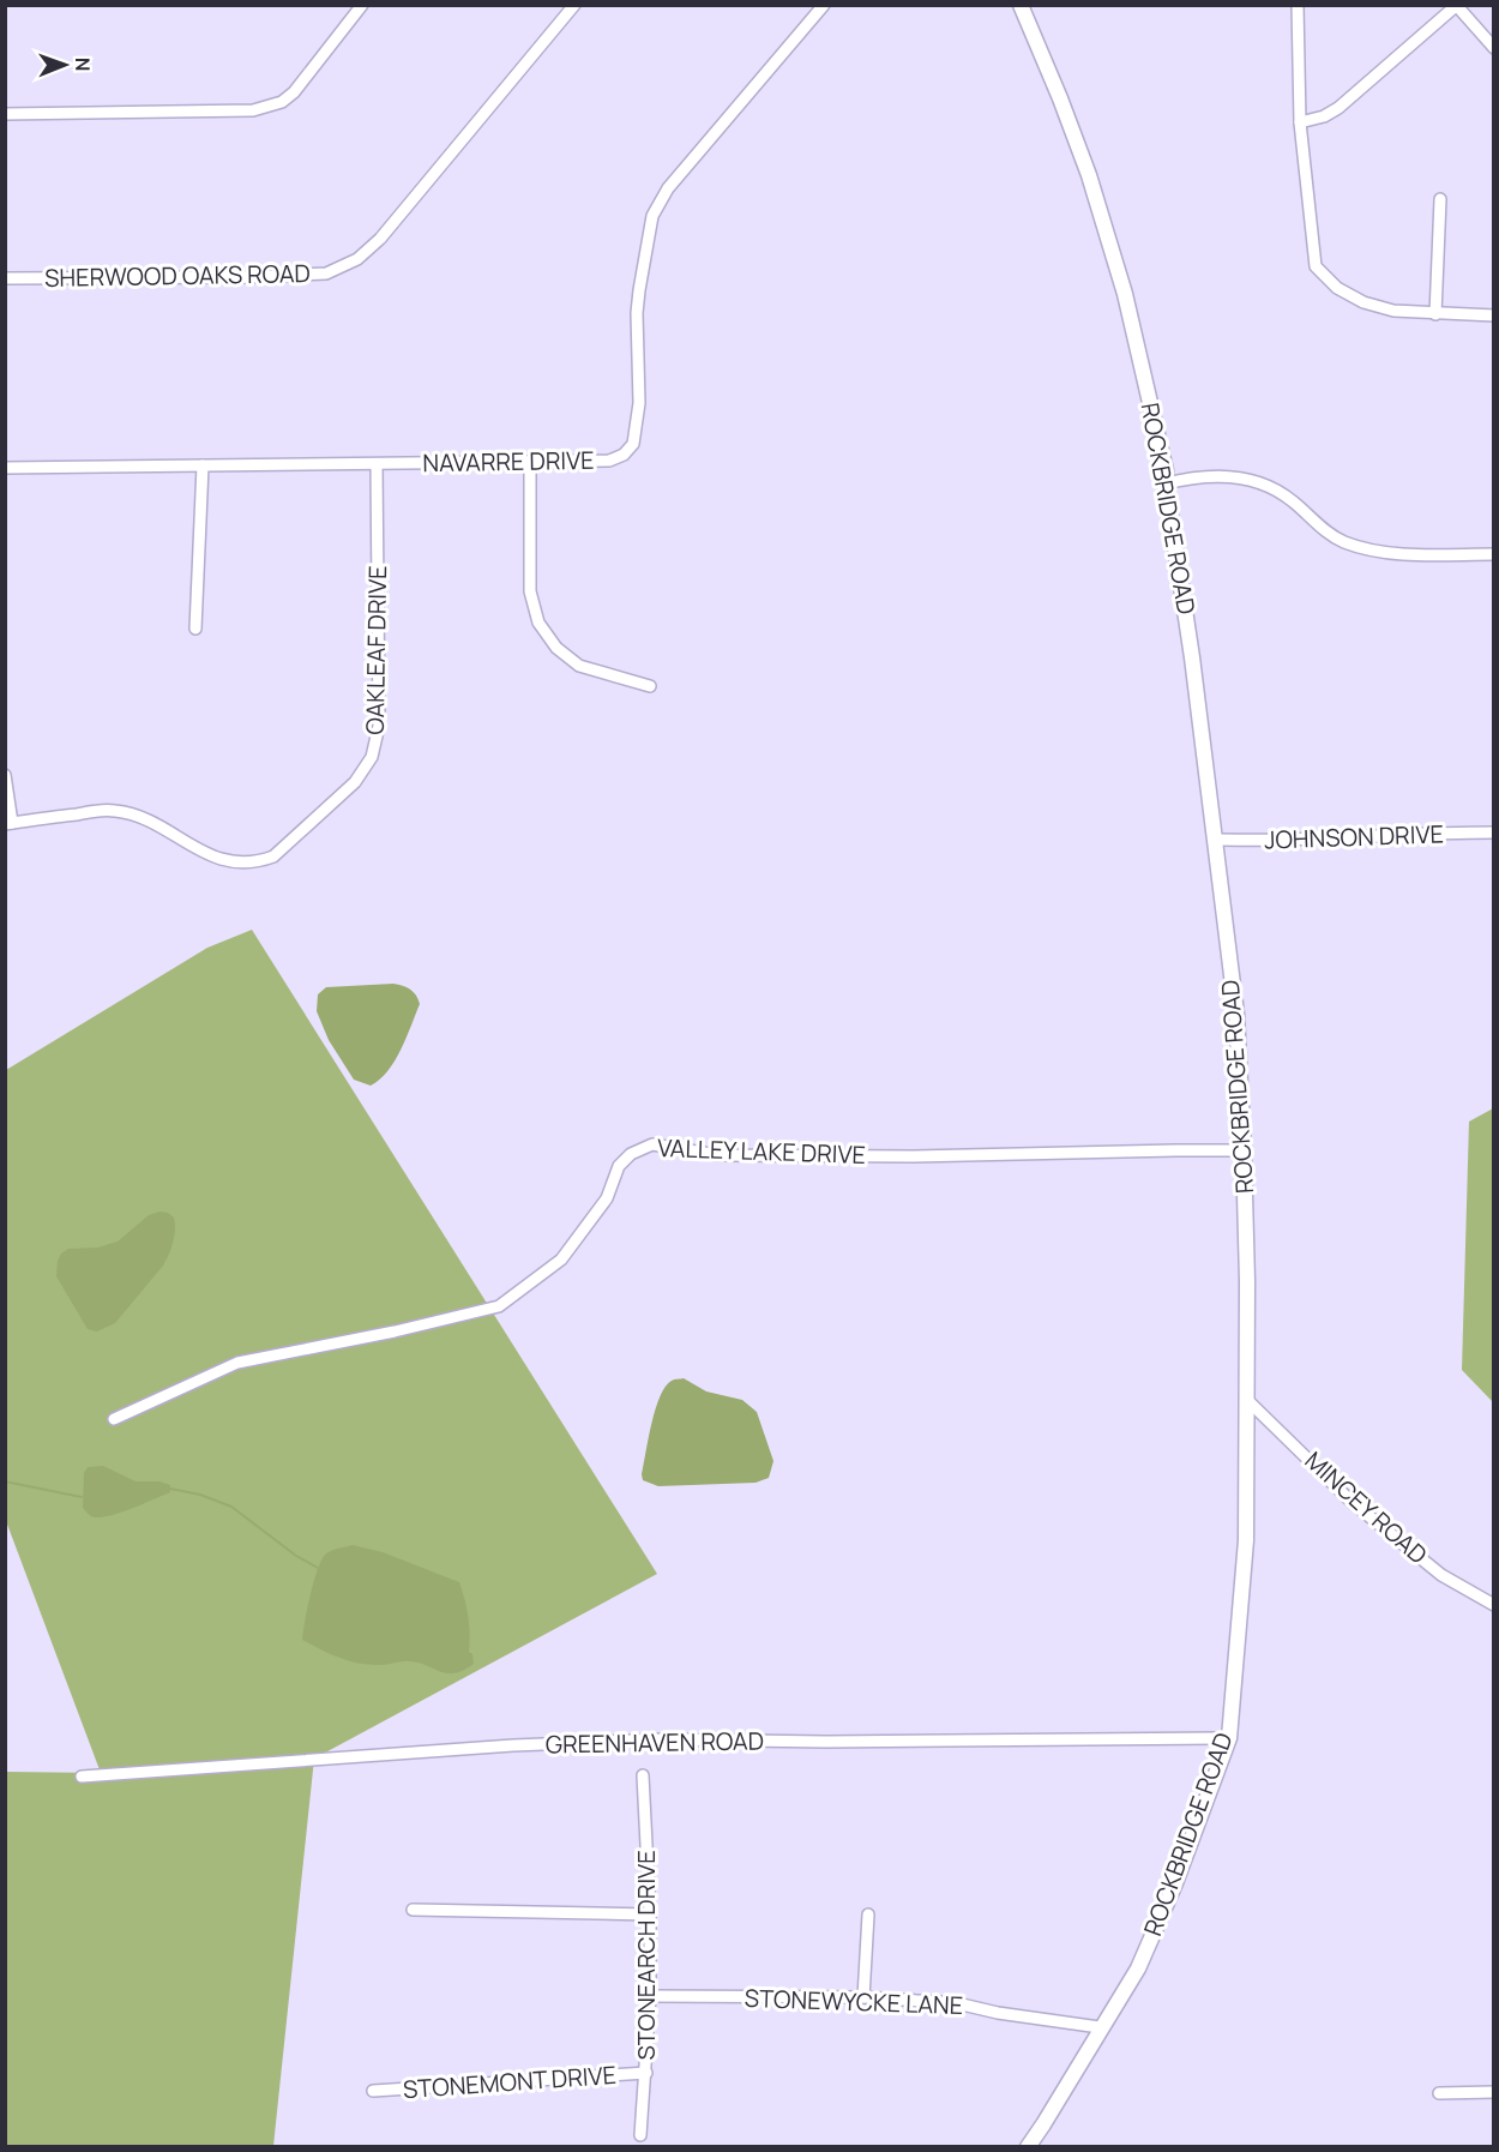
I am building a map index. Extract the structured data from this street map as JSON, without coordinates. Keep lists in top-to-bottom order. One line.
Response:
{"streets":{"main road":["ROCKBRIDGE ROAD"],"street":["SHERWOOD OAKS ROAD","NAVARRE DRIVE","OAKLEAF DRIVE","JOHNSON DRIVE","VALLEY LAKE DRIVE","MINCEY ROAD","GREENHAVEN ROAD","STONEARCH DRIVE","STONEWYCKE LANE","STONEMONT DRIVE"]},"crossings":[["NAVARRE DRIVE","OAKLEAF DRIVE"],["ROCKBRIDGE ROAD","JOHNSON DRIVE"],["ROCKBRIDGE ROAD","VALLEY LAKE DRIVE"],["ROCKBRIDGE ROAD","MINCEY ROAD"],["ROCKBRIDGE ROAD","GREENHAVEN ROAD"],["ROCKBRIDGE ROAD","STONEWYCKE LANE"],["STONEARCH DRIVE","STONEWYCKE LANE"],["STONEARCH DRIVE","STONEMONT DRIVE"]],"north":"right"}
